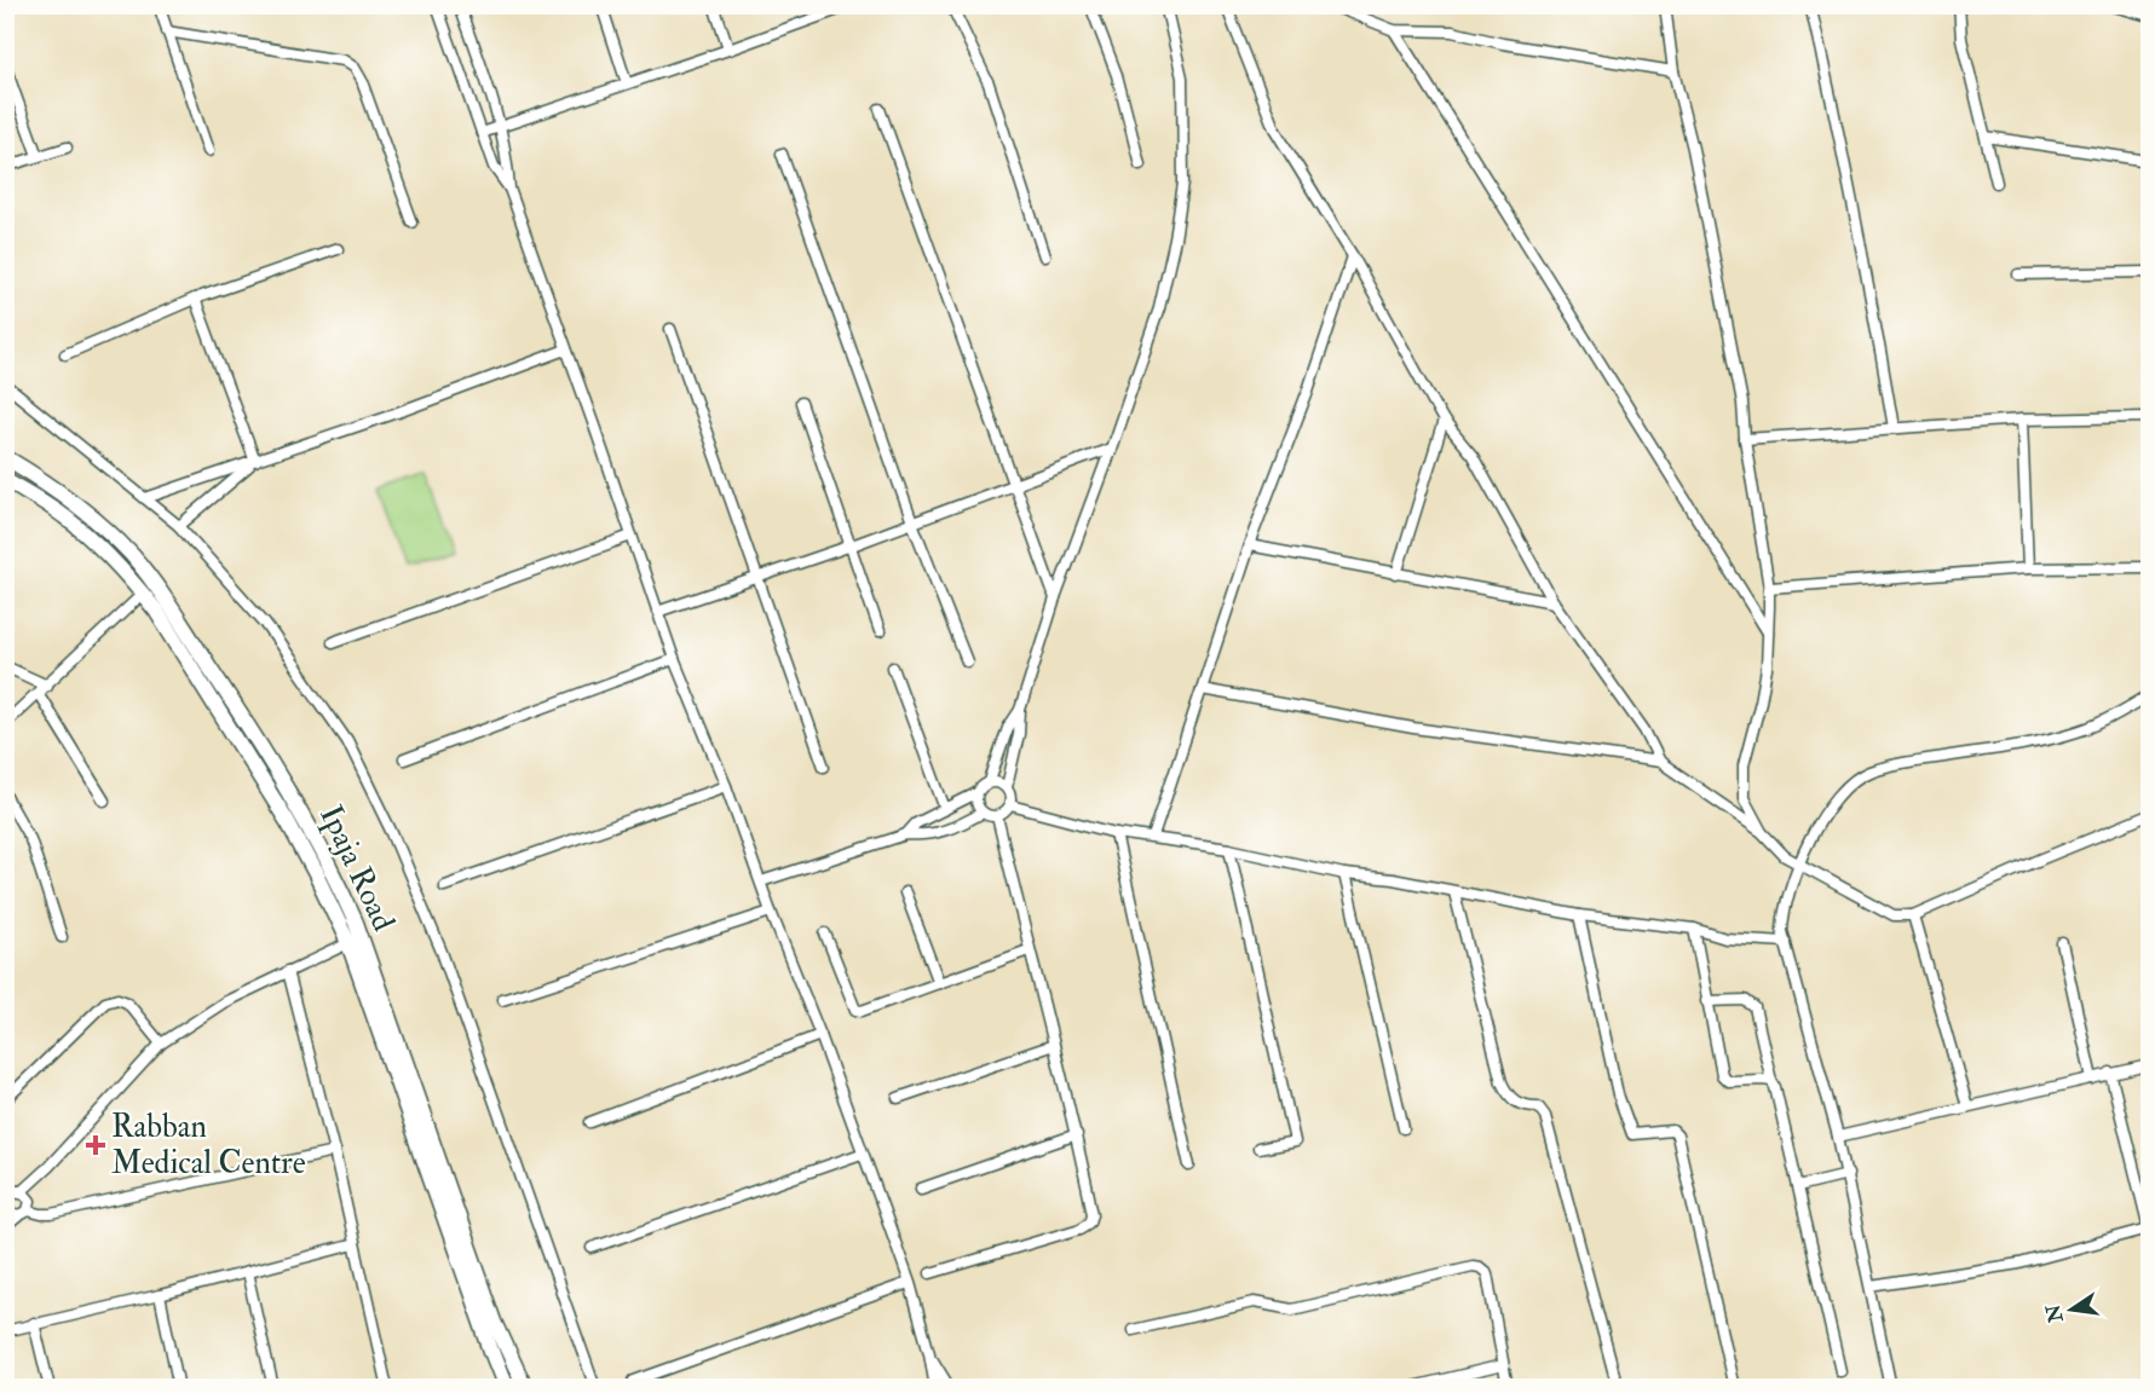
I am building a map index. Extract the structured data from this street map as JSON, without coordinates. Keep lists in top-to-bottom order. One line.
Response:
{"streets":{"main road":["Ipaja Road"]},"places":{"health":["Rabban Medical Centre"]},"north":"left"}
